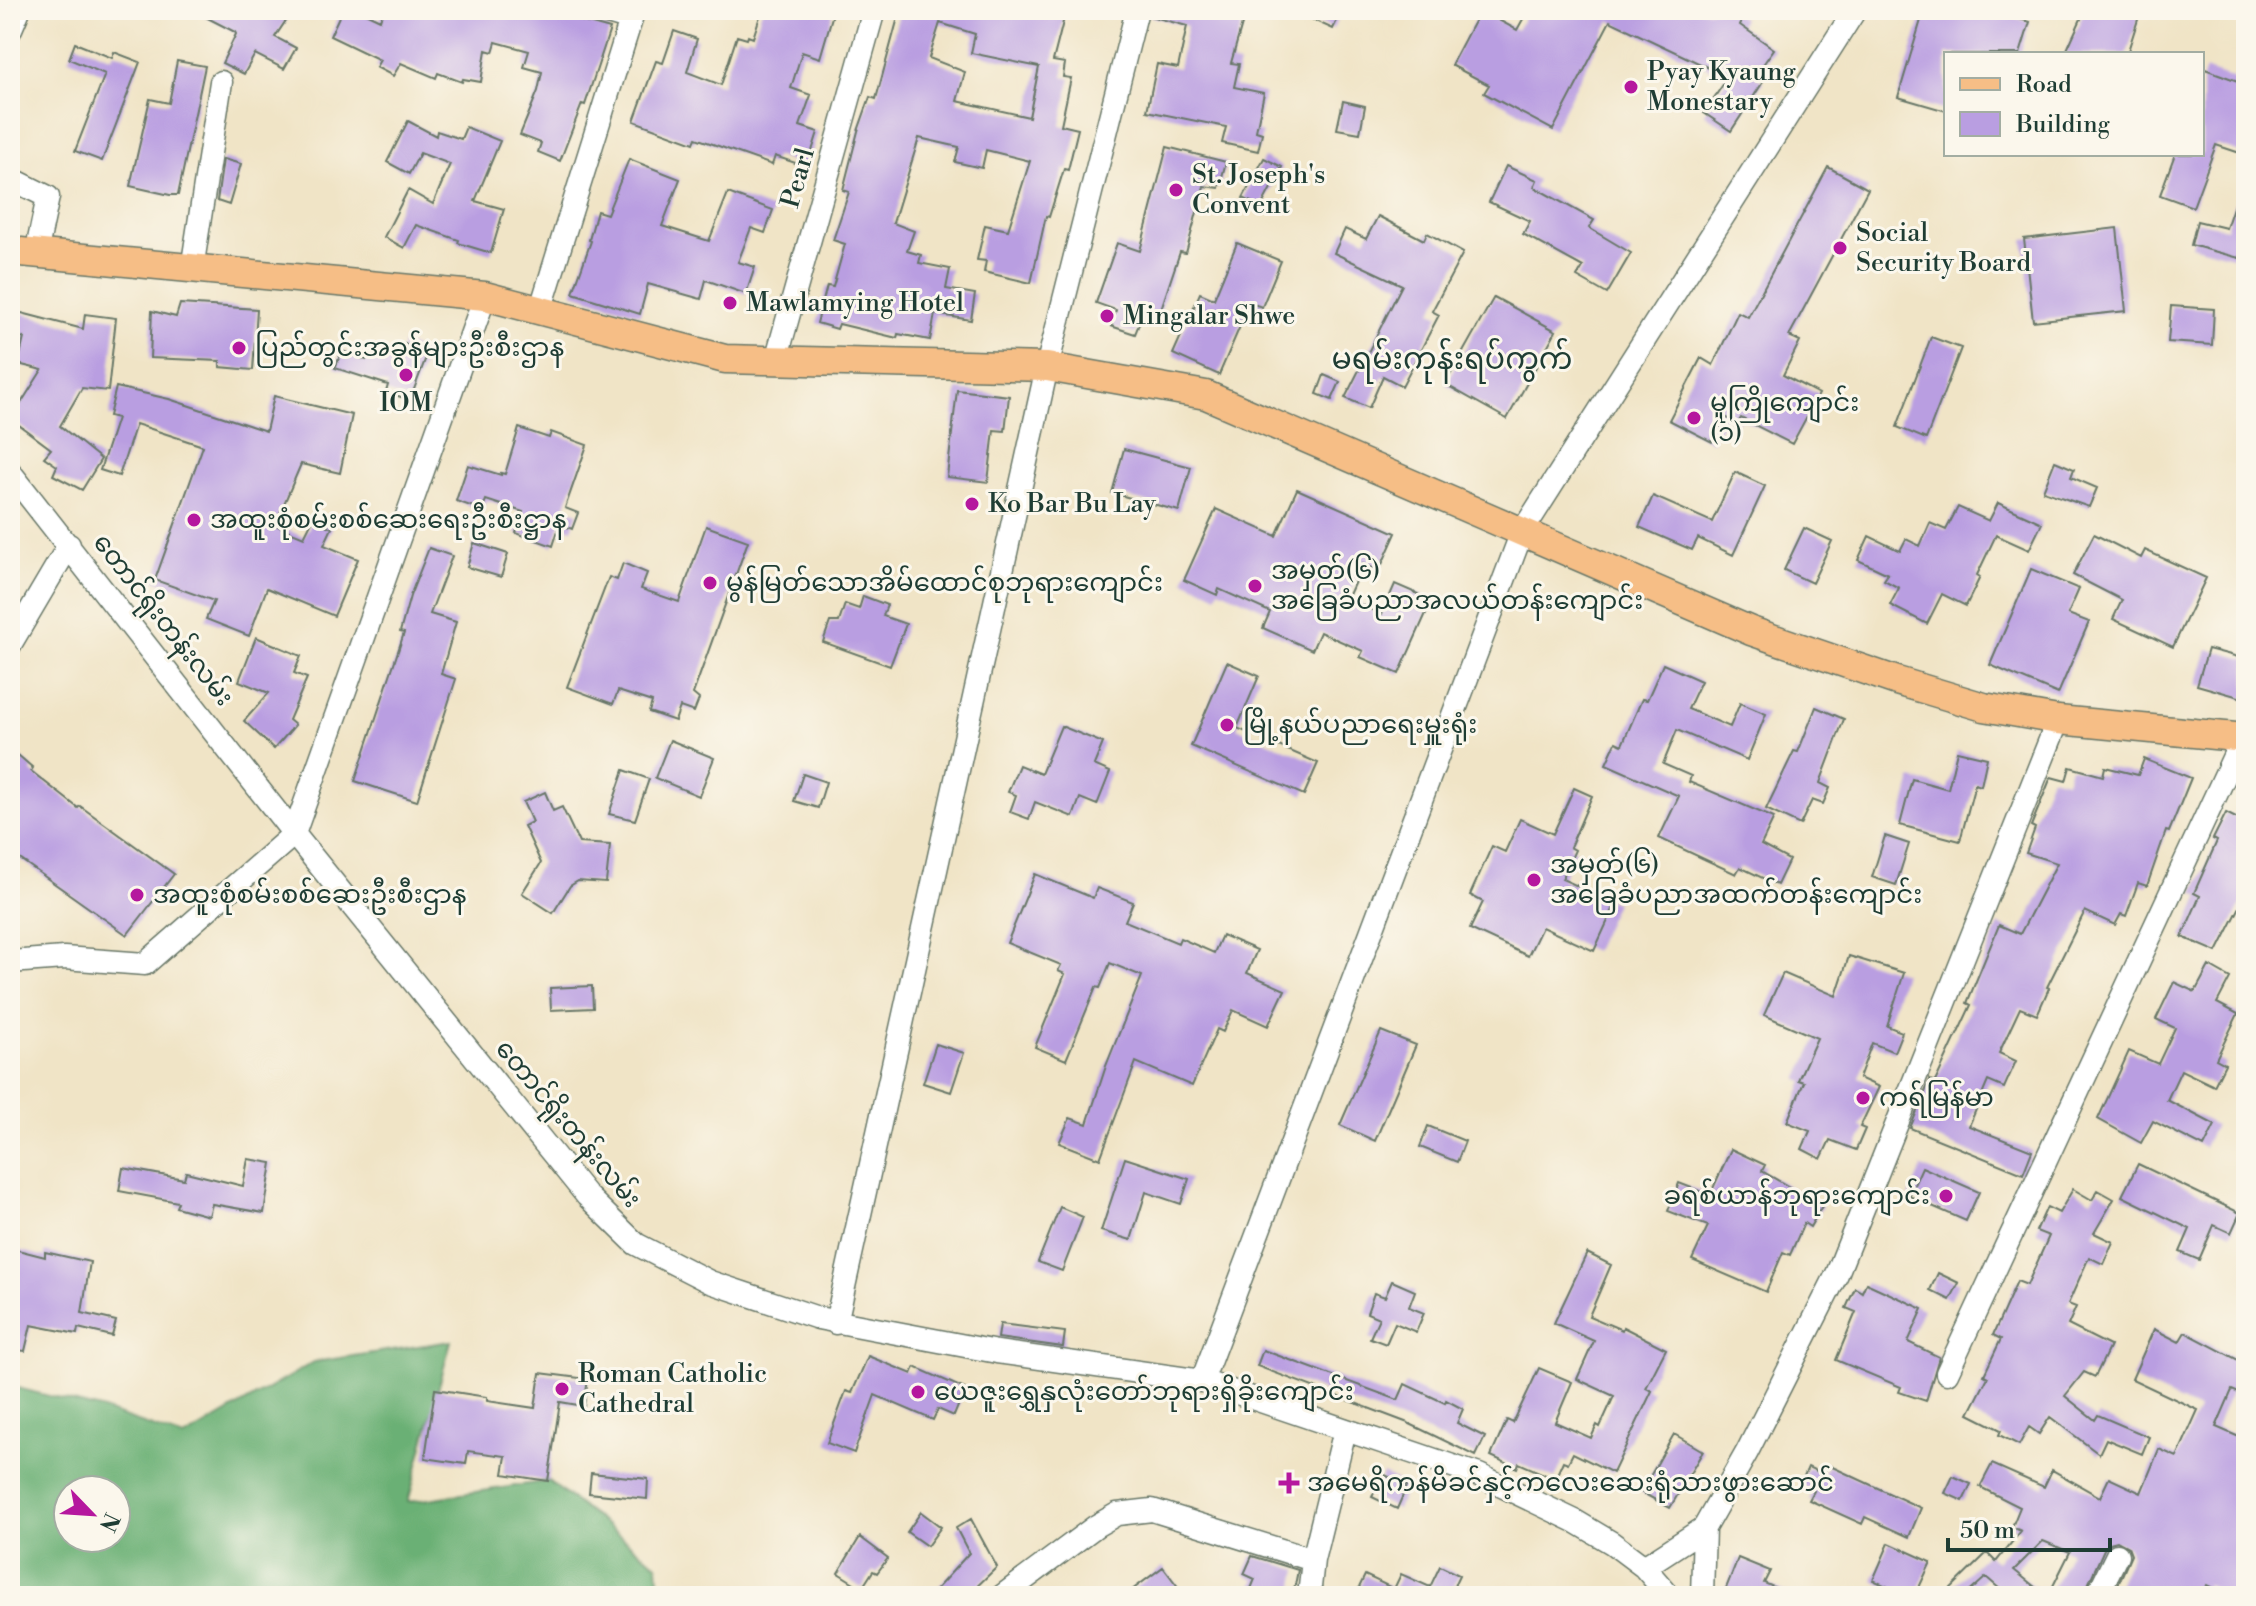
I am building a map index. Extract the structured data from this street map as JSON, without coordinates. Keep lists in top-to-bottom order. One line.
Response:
{"streets":{"street":["Pearl","တောင်ရိုးတန်းလမ်း"]},"districts":["မရမ်းကုန်းရပ်ကွက်"],"places":{"other":["Pyay Kyaung Monestary","St. Joseph's Convent","Social Security Board","Mawlamying Hotel","Mingalar Shwe","ပြည်တွင်းအခွန်များဦးစီးဌာန","IOM","မူကြိုကျောင်း (၁)","Ko Bar Bu Lay","အထူးစုံစမ်းစစ်ဆေးရေးဦးစီးဋ္ဌာန","မွန်မြတ်သောအိမ်ထောင်စုဘုရားကျောင်း","အမှတ်(၆) အခြေခံပညာအလယ်တန်းကျောင်း","မြို့နယ်ပညာရေးမှူးရုံး","အမှတ်(၆) အခြေခံပညာအထက်တန်းကျောင်း","အထူးစုံစမ်းစစ်ဆေးဦးစီးဌာန","ကရ်မြန်မာ","ခရစ်ယာန်ဘုရားကျောင်း","Roman Catholic Cathedral","ယေဇူးရွှေနှလုံးတော်ဘုရားရှိခိုးကျောင်း"],"health":["အမေရိကန်မိခင်နှင့်ကလေးဆေးရုံသားဖွားဆောင်"]},"legend":["Road","Building"],"scale_bar":"50 m","north":"bottom right"}
